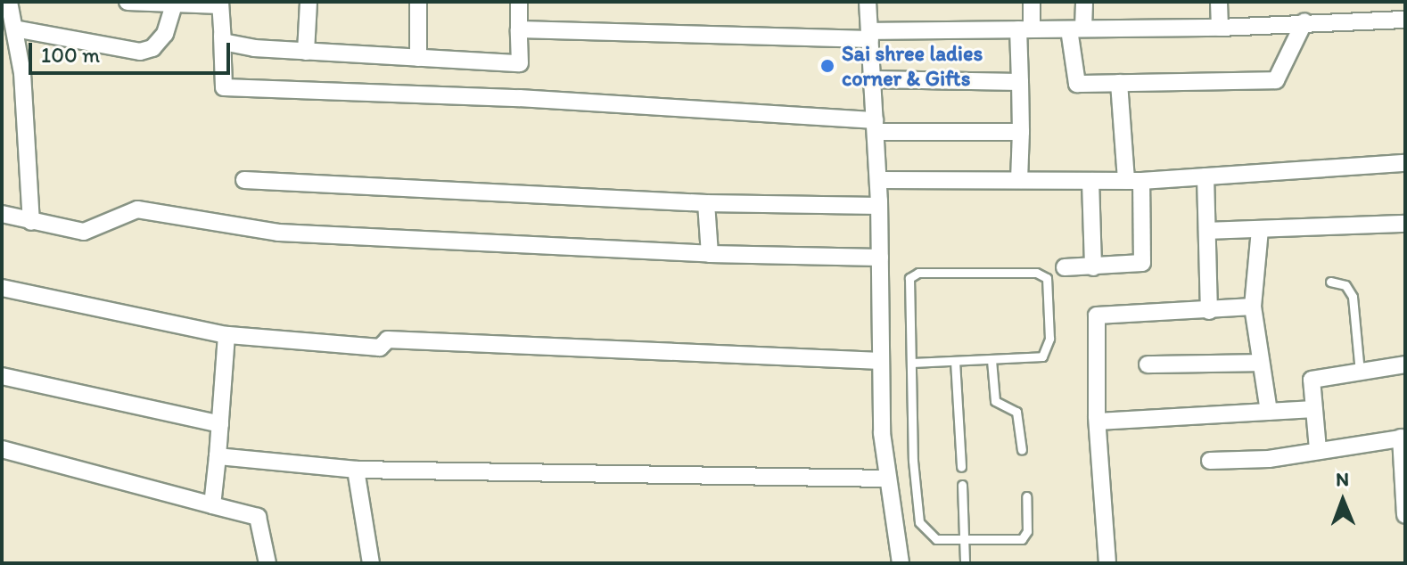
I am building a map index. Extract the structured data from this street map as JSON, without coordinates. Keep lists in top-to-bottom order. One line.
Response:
{"places":["Sai shree ladies corner & Gifts"],"scale_bar":"100 m","north":"top"}
